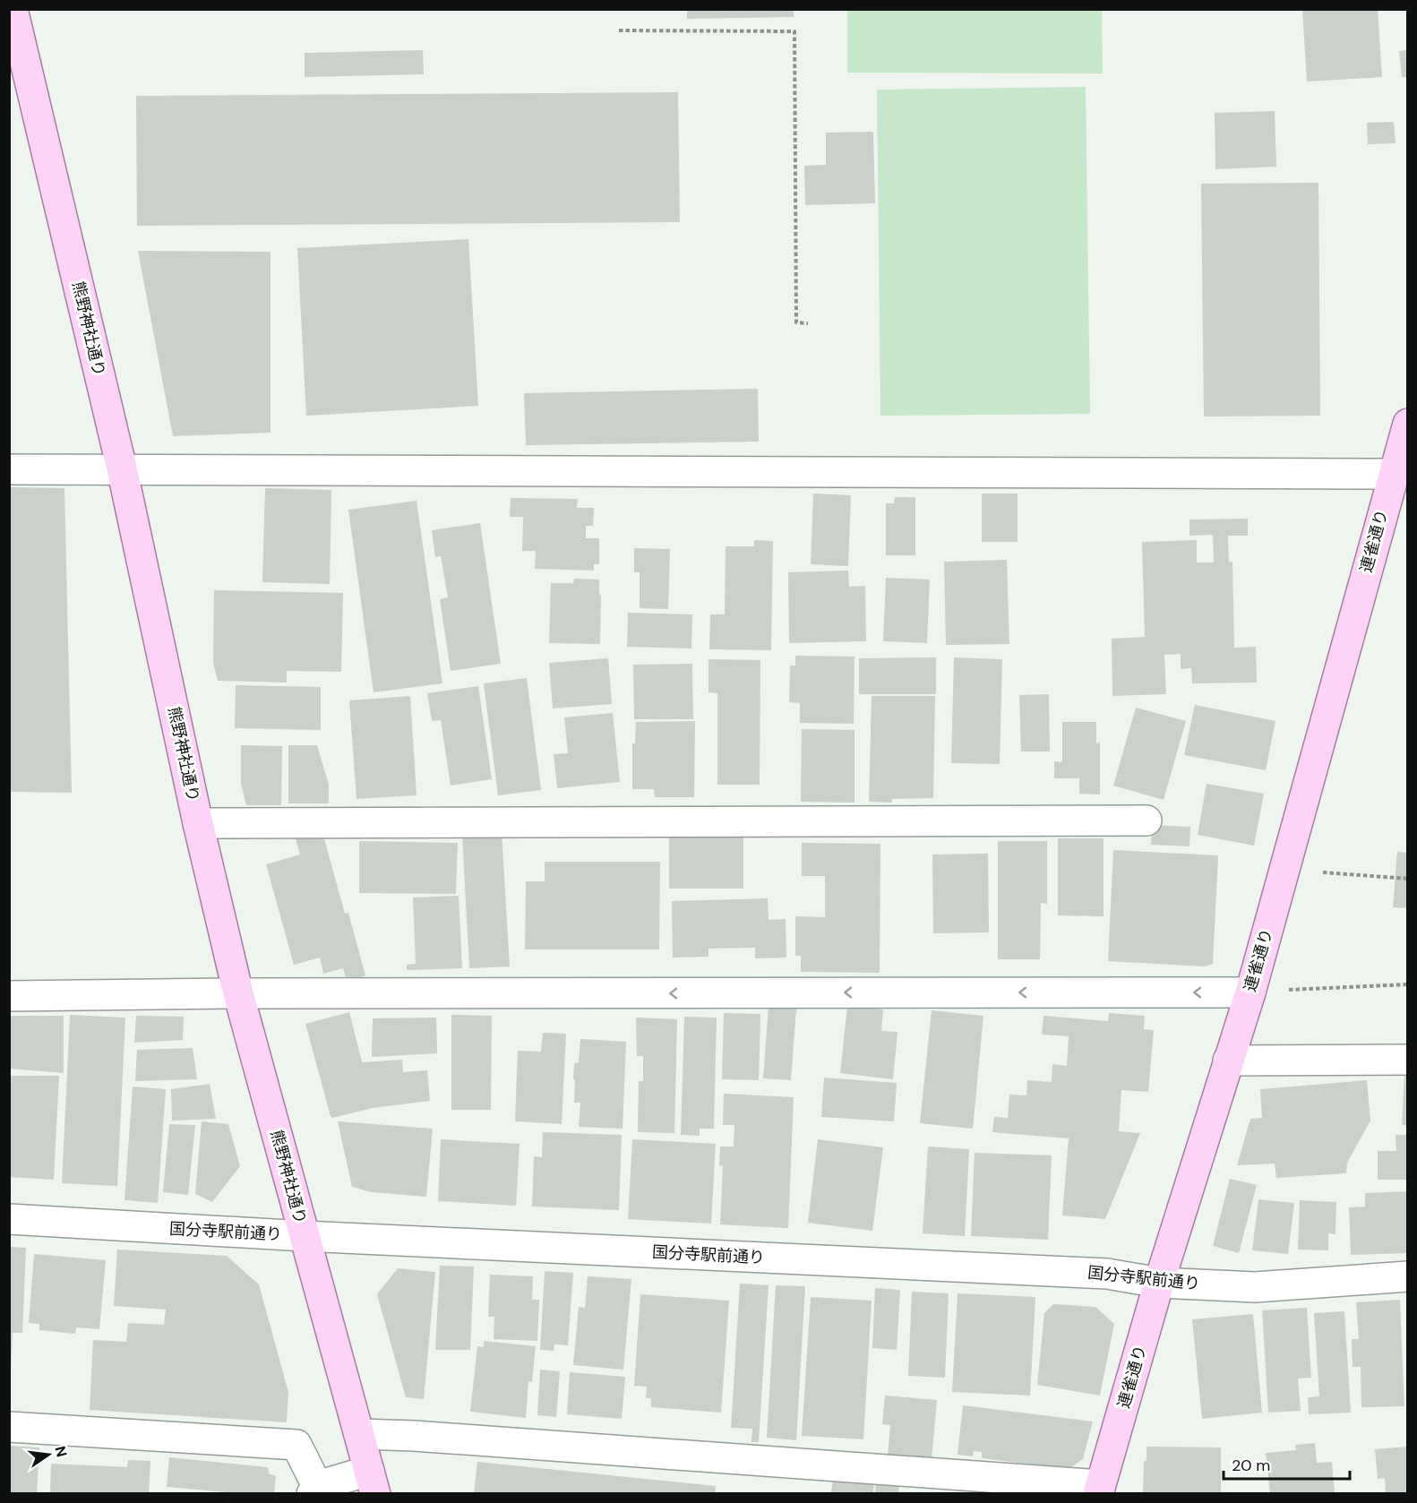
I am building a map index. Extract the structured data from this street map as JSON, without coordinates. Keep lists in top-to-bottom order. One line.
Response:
{"streets":{"main road":["熊野神社通り","連雀通り"],"street":["国分寺駅前通り"]},"crossings":[["熊野神社通り","国分寺駅前通り"],["連雀通り","国分寺駅前通り"]],"scale_bar":"20 m","north":"right"}
